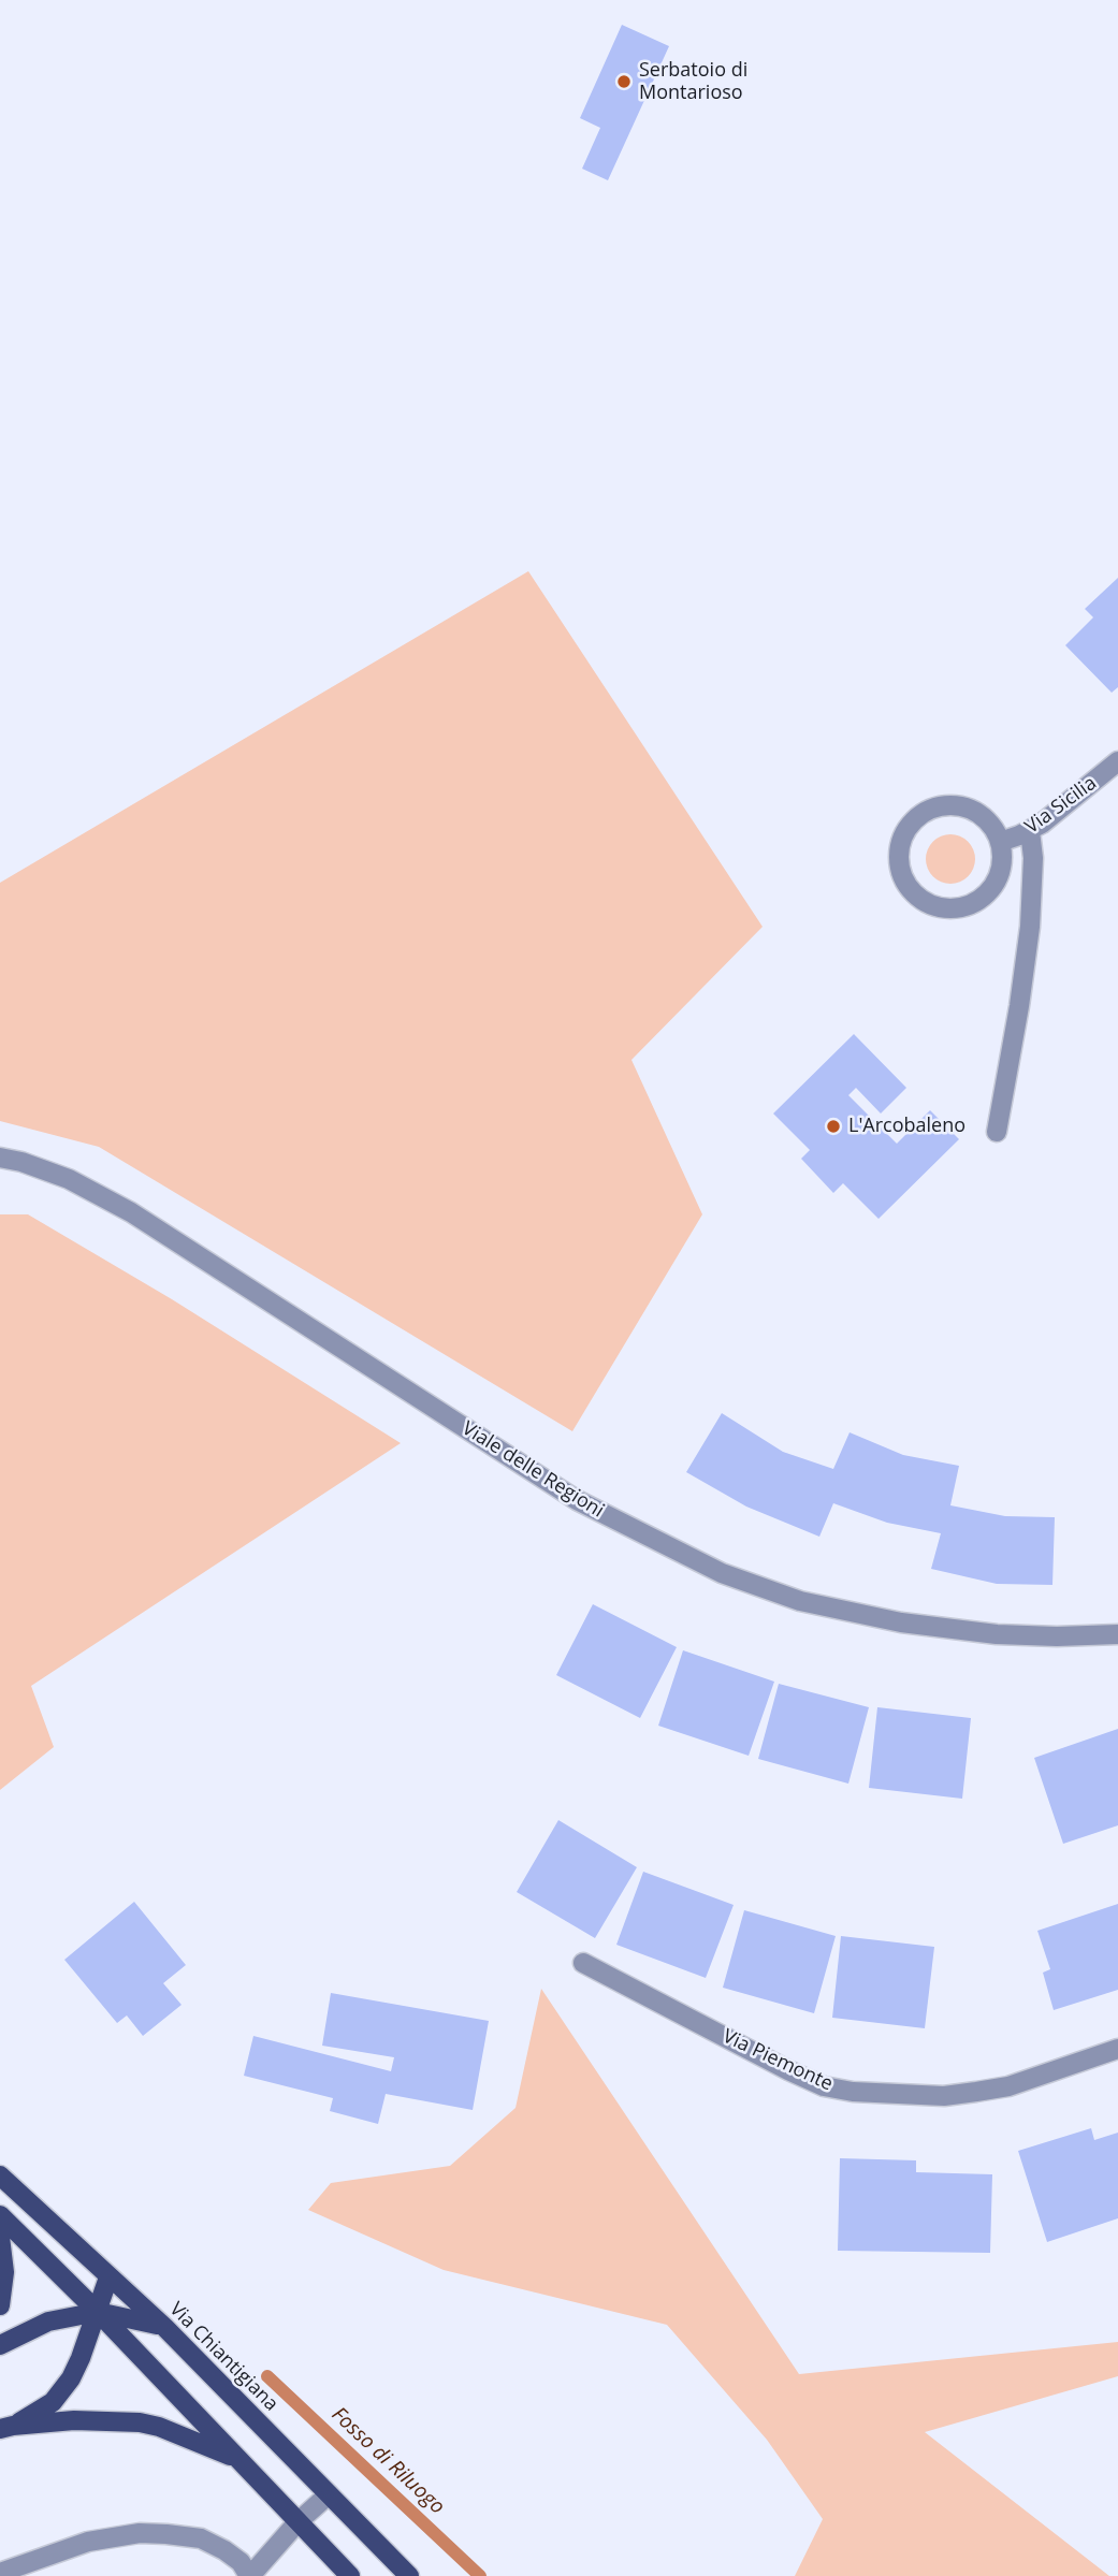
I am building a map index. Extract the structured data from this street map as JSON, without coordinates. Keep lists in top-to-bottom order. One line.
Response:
{"streets":{"main road":["Via Chiantigiana"],"street":["Via Sicilia","Viale delle Regioni","Via Piemonte"]},"water":["Fosso di Riluogo"],"places":["Serbatoio di Montarioso","L'Arcobaleno"]}
